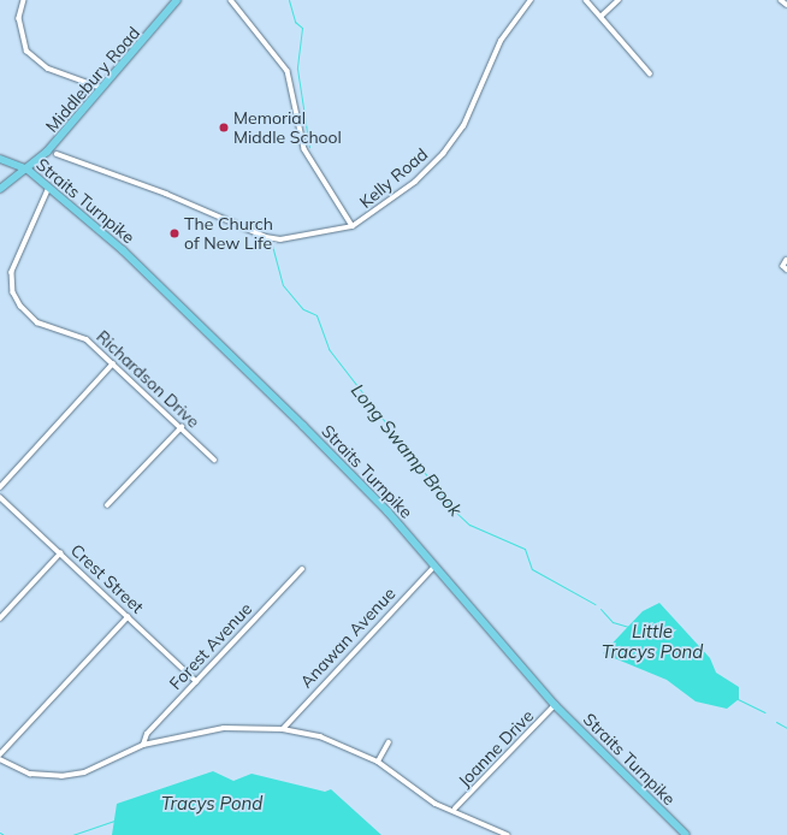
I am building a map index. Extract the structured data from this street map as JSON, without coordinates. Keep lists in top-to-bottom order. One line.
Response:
{"streets":{"main road":["Middlebury Road","Straits Turnpike"],"street":["Kelly Road","Richardson Drive","Crest Street","Anawan Avenue","Forest Avenue","Joanne Drive"]},"crossings":[["Middlebury Road","Straits Turnpike"],["Straits Turnpike","Richardson Drive"],["Straits Turnpike","Anawan Avenue"],["Straits Turnpike","Joanne Drive"],["Crest Street","Forest Avenue"]],"water":["Long Swamp Brook","Little Tracys Pond","Tracys Pond"],"places":["Memorial Middle School","The Church of New Life"]}
